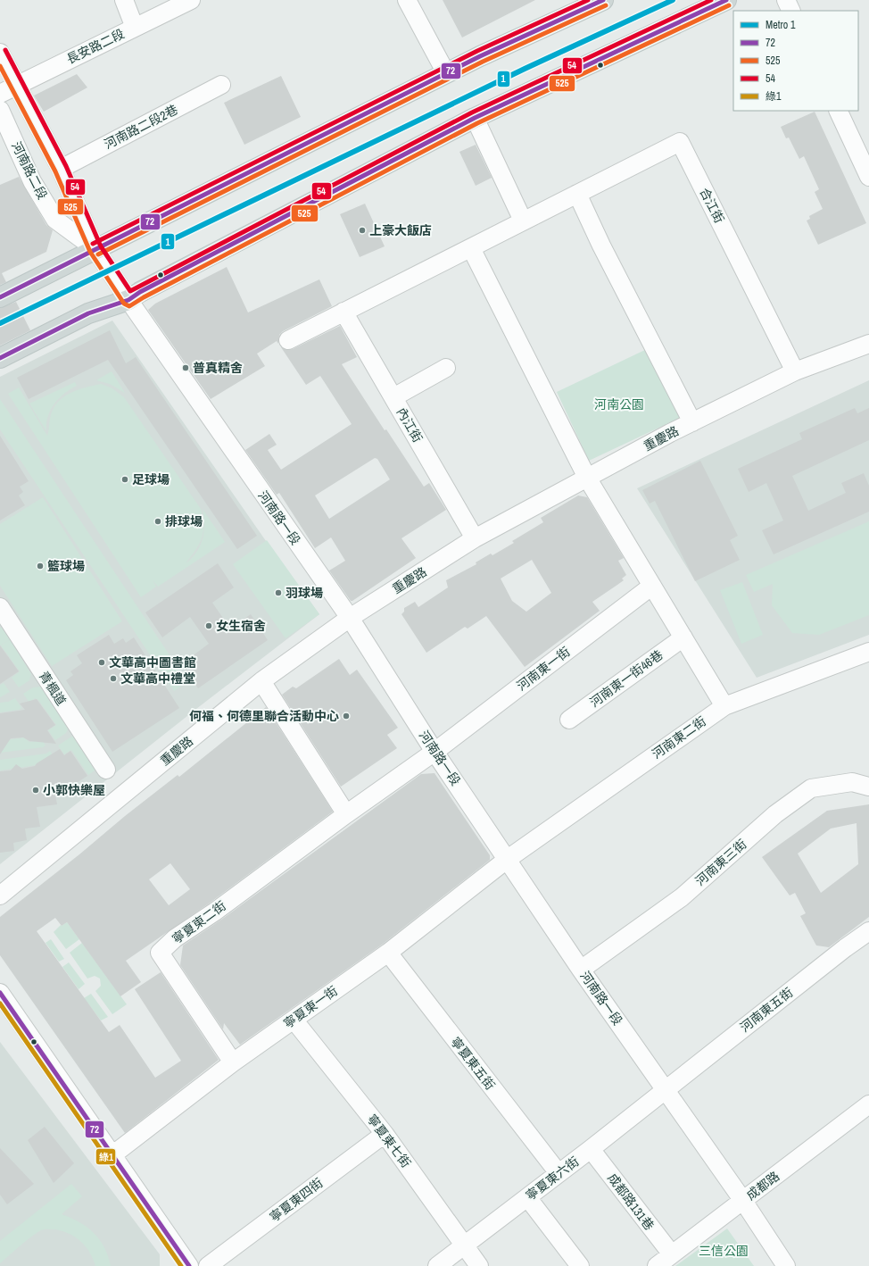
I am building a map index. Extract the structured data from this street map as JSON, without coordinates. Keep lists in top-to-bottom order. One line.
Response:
{"streets":{"street":["長安路二段","河南路二段2巷","河南路二段","合江街","內江街","重慶路","河南路一段","河南東一街","河南東一街46巷","青楓道","河南東二街","河南東三街","寧夏東二街","寧夏東一街","河南東五街","寧夏東五街","寧夏東七街","寧夏東六街","成都路","寧夏東四街","成都路131巷"]},"crossings":[["河南路二段","河南路一段"],["合江街","重慶路"],["內江街","重慶路"],["重慶路","河南路一段"],["河南路一段","河南東一街"],["河南路一段","河南東二街"],["河南路一段","河南東三街"],["河南路一段","寧夏東二街"],["河南路一段","寧夏東一街"],["河南路一段","河南東五街"],["河南路一段","寧夏東六街"],["河南路一段","成都路"],["河南東一街","寧夏東二街"],["河南東二街","寧夏東一街"],["寧夏東二街","寧夏東一街"],["寧夏東一街","寧夏東五街"],["寧夏東一街","寧夏東七街"],["河南東五街","寧夏東六街"],["寧夏東五街","寧夏東六街"],["寧夏東七街","寧夏東六街"],["寧夏東七街","寧夏東四街"],["寧夏東六街","成都路131巷"],["成都路","成都路131巷"]],"parks":["河南公園","三信公園"],"places":["上豪大飯店","普真精舍","足球場","排球場","籃球場","羽球場","女生宿舍","文華高中圖書館","文華高中禮堂","何福、何德里聯合活動中心","小郭快樂屋"],"lines":["metro line 1","transit line 72","transit line 54","transit line 525","transit line 綠1"],"legend":["Metro 1","72","525","54","綠1"]}
